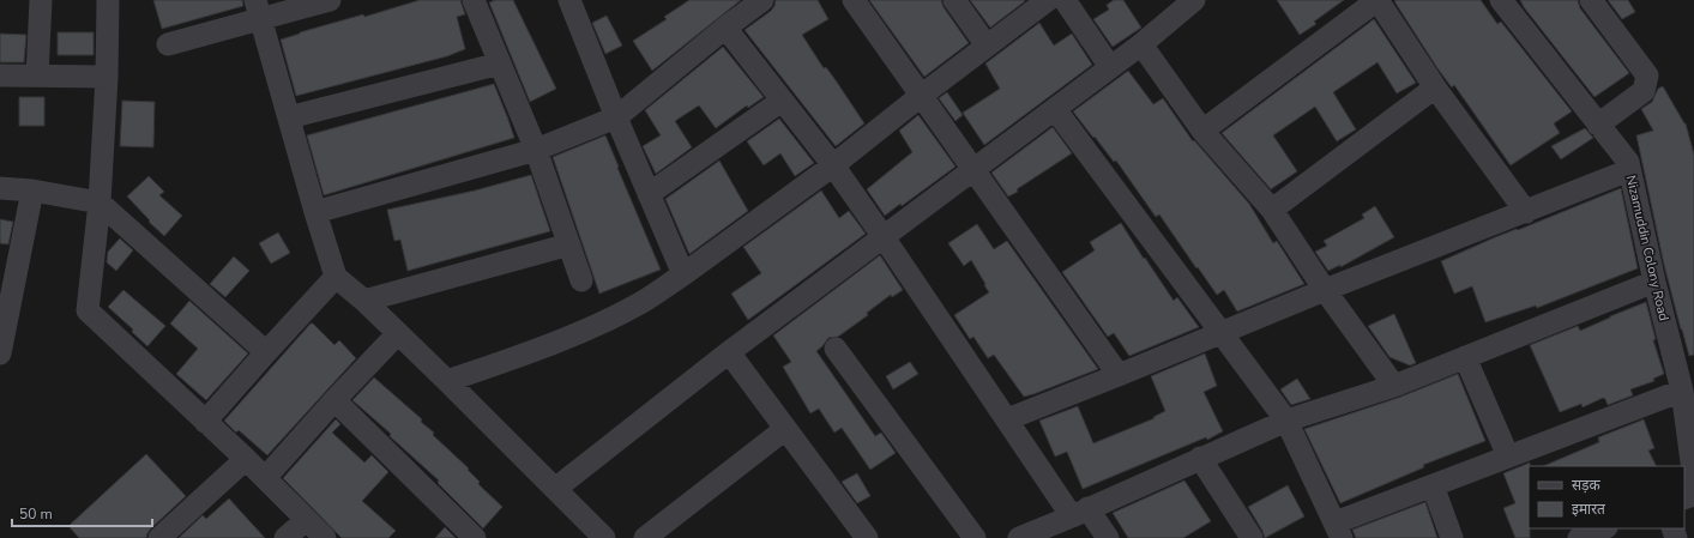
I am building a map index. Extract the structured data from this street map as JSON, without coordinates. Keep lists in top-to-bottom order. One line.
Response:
{"streets":{"street":["Nizamuddin Colony Road"]},"legend":["सड़क","इमारत"],"scale_bar":"50 m"}
